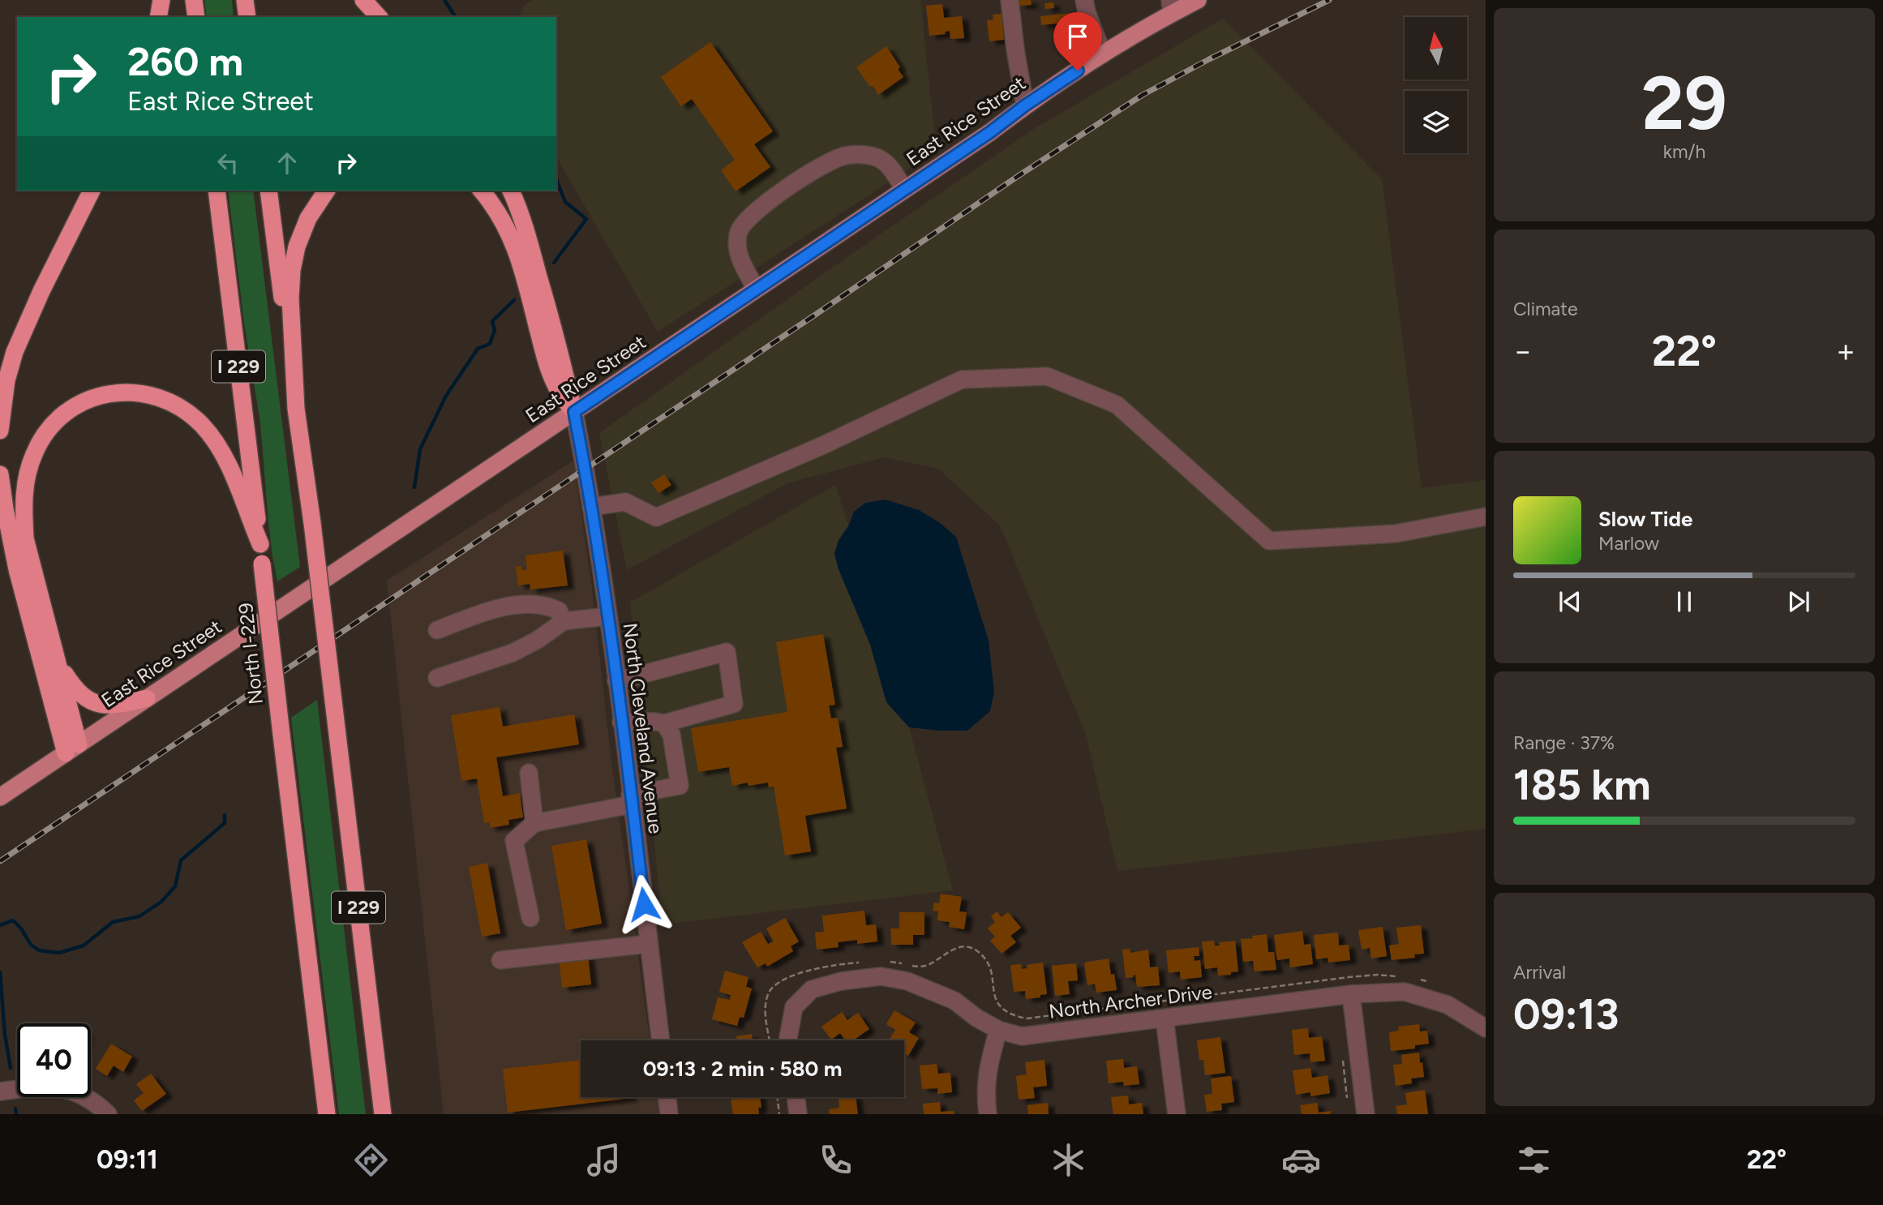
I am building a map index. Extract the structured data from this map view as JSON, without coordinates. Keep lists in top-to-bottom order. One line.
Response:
{"streets":{"highway":["I 229","North I-229"],"main road":["East Rice Street"],"street":["North Cleveland Avenue","North Archer Drive"]},"crossings":[["East Rice Street","North Cleveland Avenue"]],"north":"top","page":{"tile":[["29","km/h"],"Climate",["Range · 37%","185 km"],["Arrival","09:13"]],"turn":["260 m","East Rice Street"],"heat":["−","22°","+"],"song":["Slow Tide","Marlow"],"limit":"40","trip":"09:13 · 2 min · 580 m","tabs":["09:11","22°"]}}
